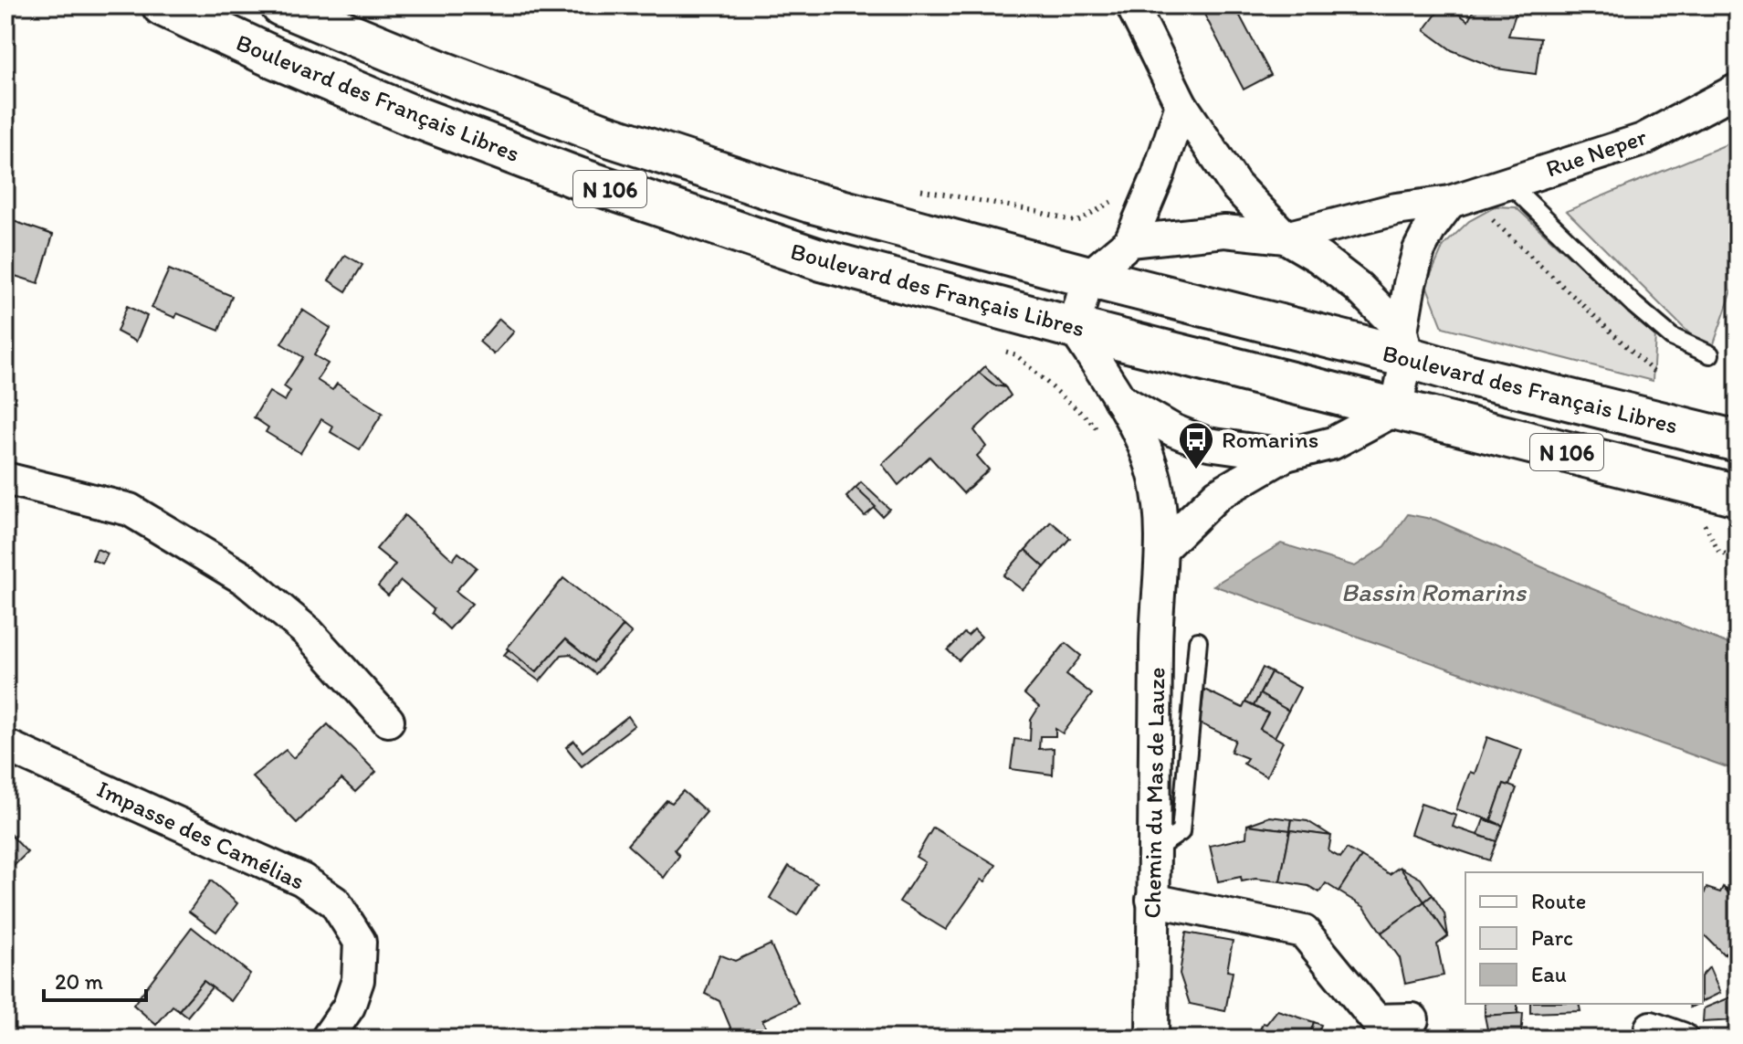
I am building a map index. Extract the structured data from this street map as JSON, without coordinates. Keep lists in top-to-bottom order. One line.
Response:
{"streets":{"main road":["Boulevard des Français Libres","N 106"],"street":["Rue Neper","Chemin du Mas de Lauze","Impasse des Camélias"]},"crossings":[["Boulevard des Français Libres","Chemin du Mas de Lauze"]],"water":["Bassin Romarins"],"places":{"bus stop":["Romarins"]},"legend":["Route","Parc","Eau"],"scale_bar":"20 m"}
